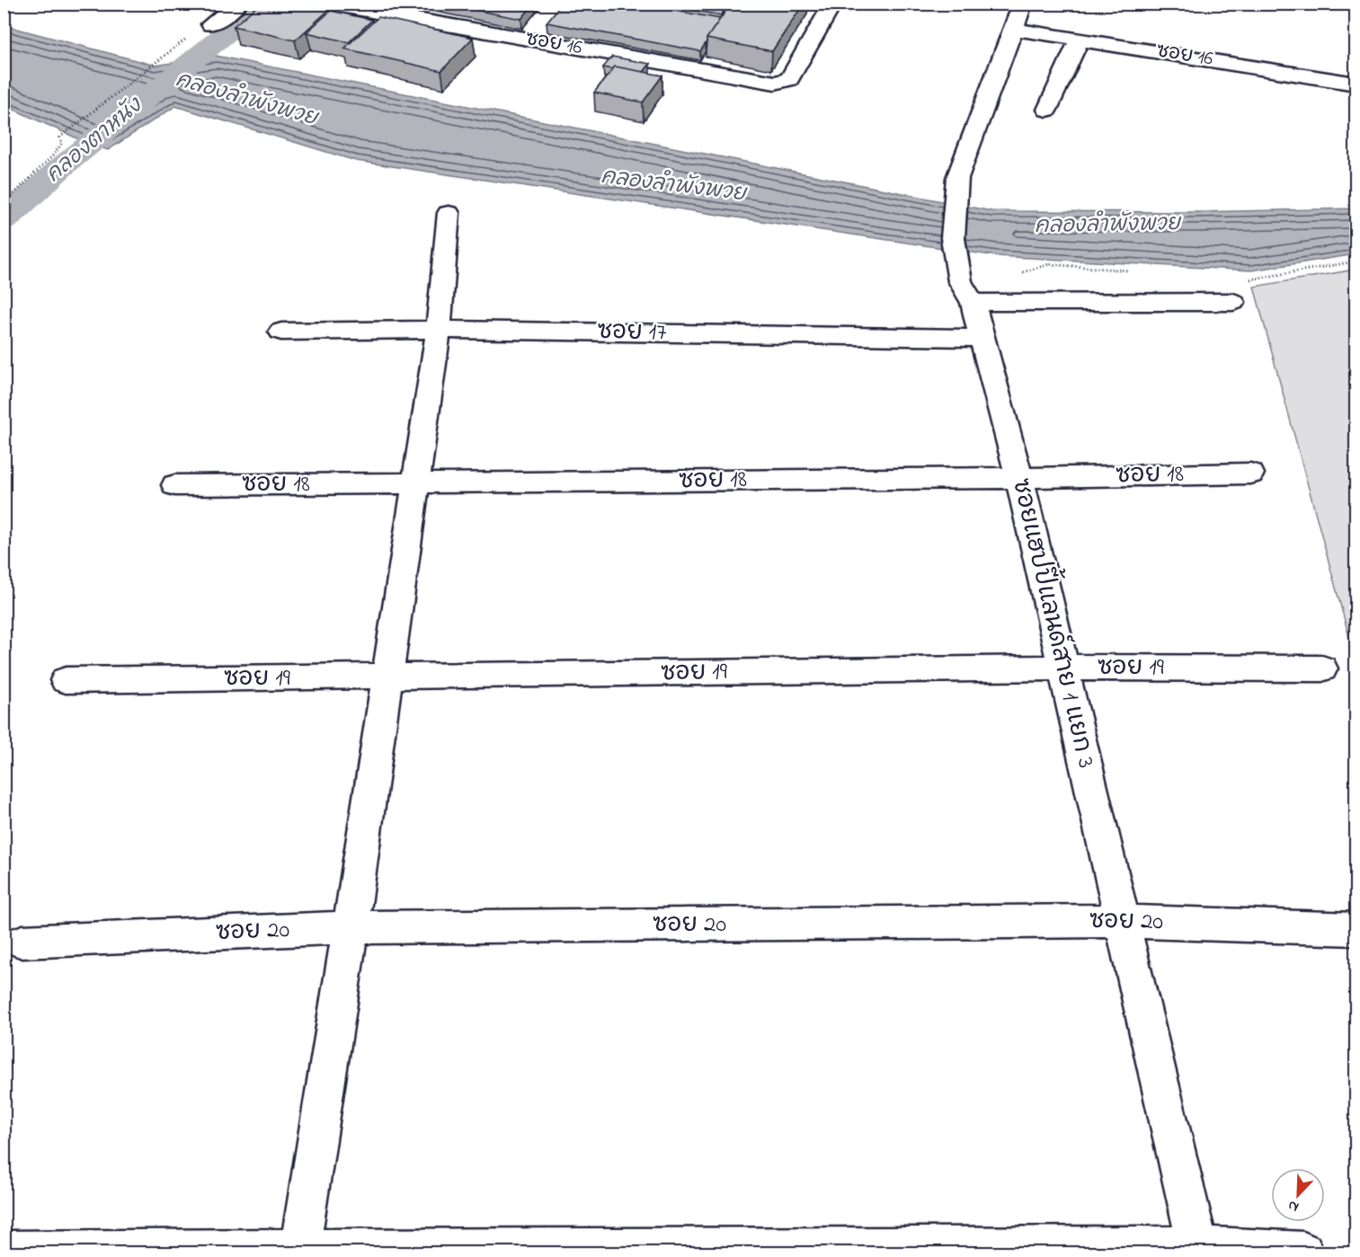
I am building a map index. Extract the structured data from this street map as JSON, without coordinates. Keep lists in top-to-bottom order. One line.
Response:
{"streets":{"street":["ซอย 16","ซอย 17","ซอย 18","ซอยแฮปปี้แลนด์สาย 1 แยก 3","ซอย 19","ซอย 20"]},"crossings":[["ซอย 16","ซอยแฮปปี้แลนด์สาย 1 แยก 3"],["ซอย 17","ซอยแฮปปี้แลนด์สาย 1 แยก 3"],["ซอย 18","ซอยแฮปปี้แลนด์สาย 1 แยก 3"],["ซอยแฮปปี้แลนด์สาย 1 แยก 3","ซอย 19"],["ซอยแฮปปี้แลนด์สาย 1 แยก 3","ซอย 20"]],"water":["คลองลำพังพวย","คลองตาหนัง"],"north":"bottom left"}
